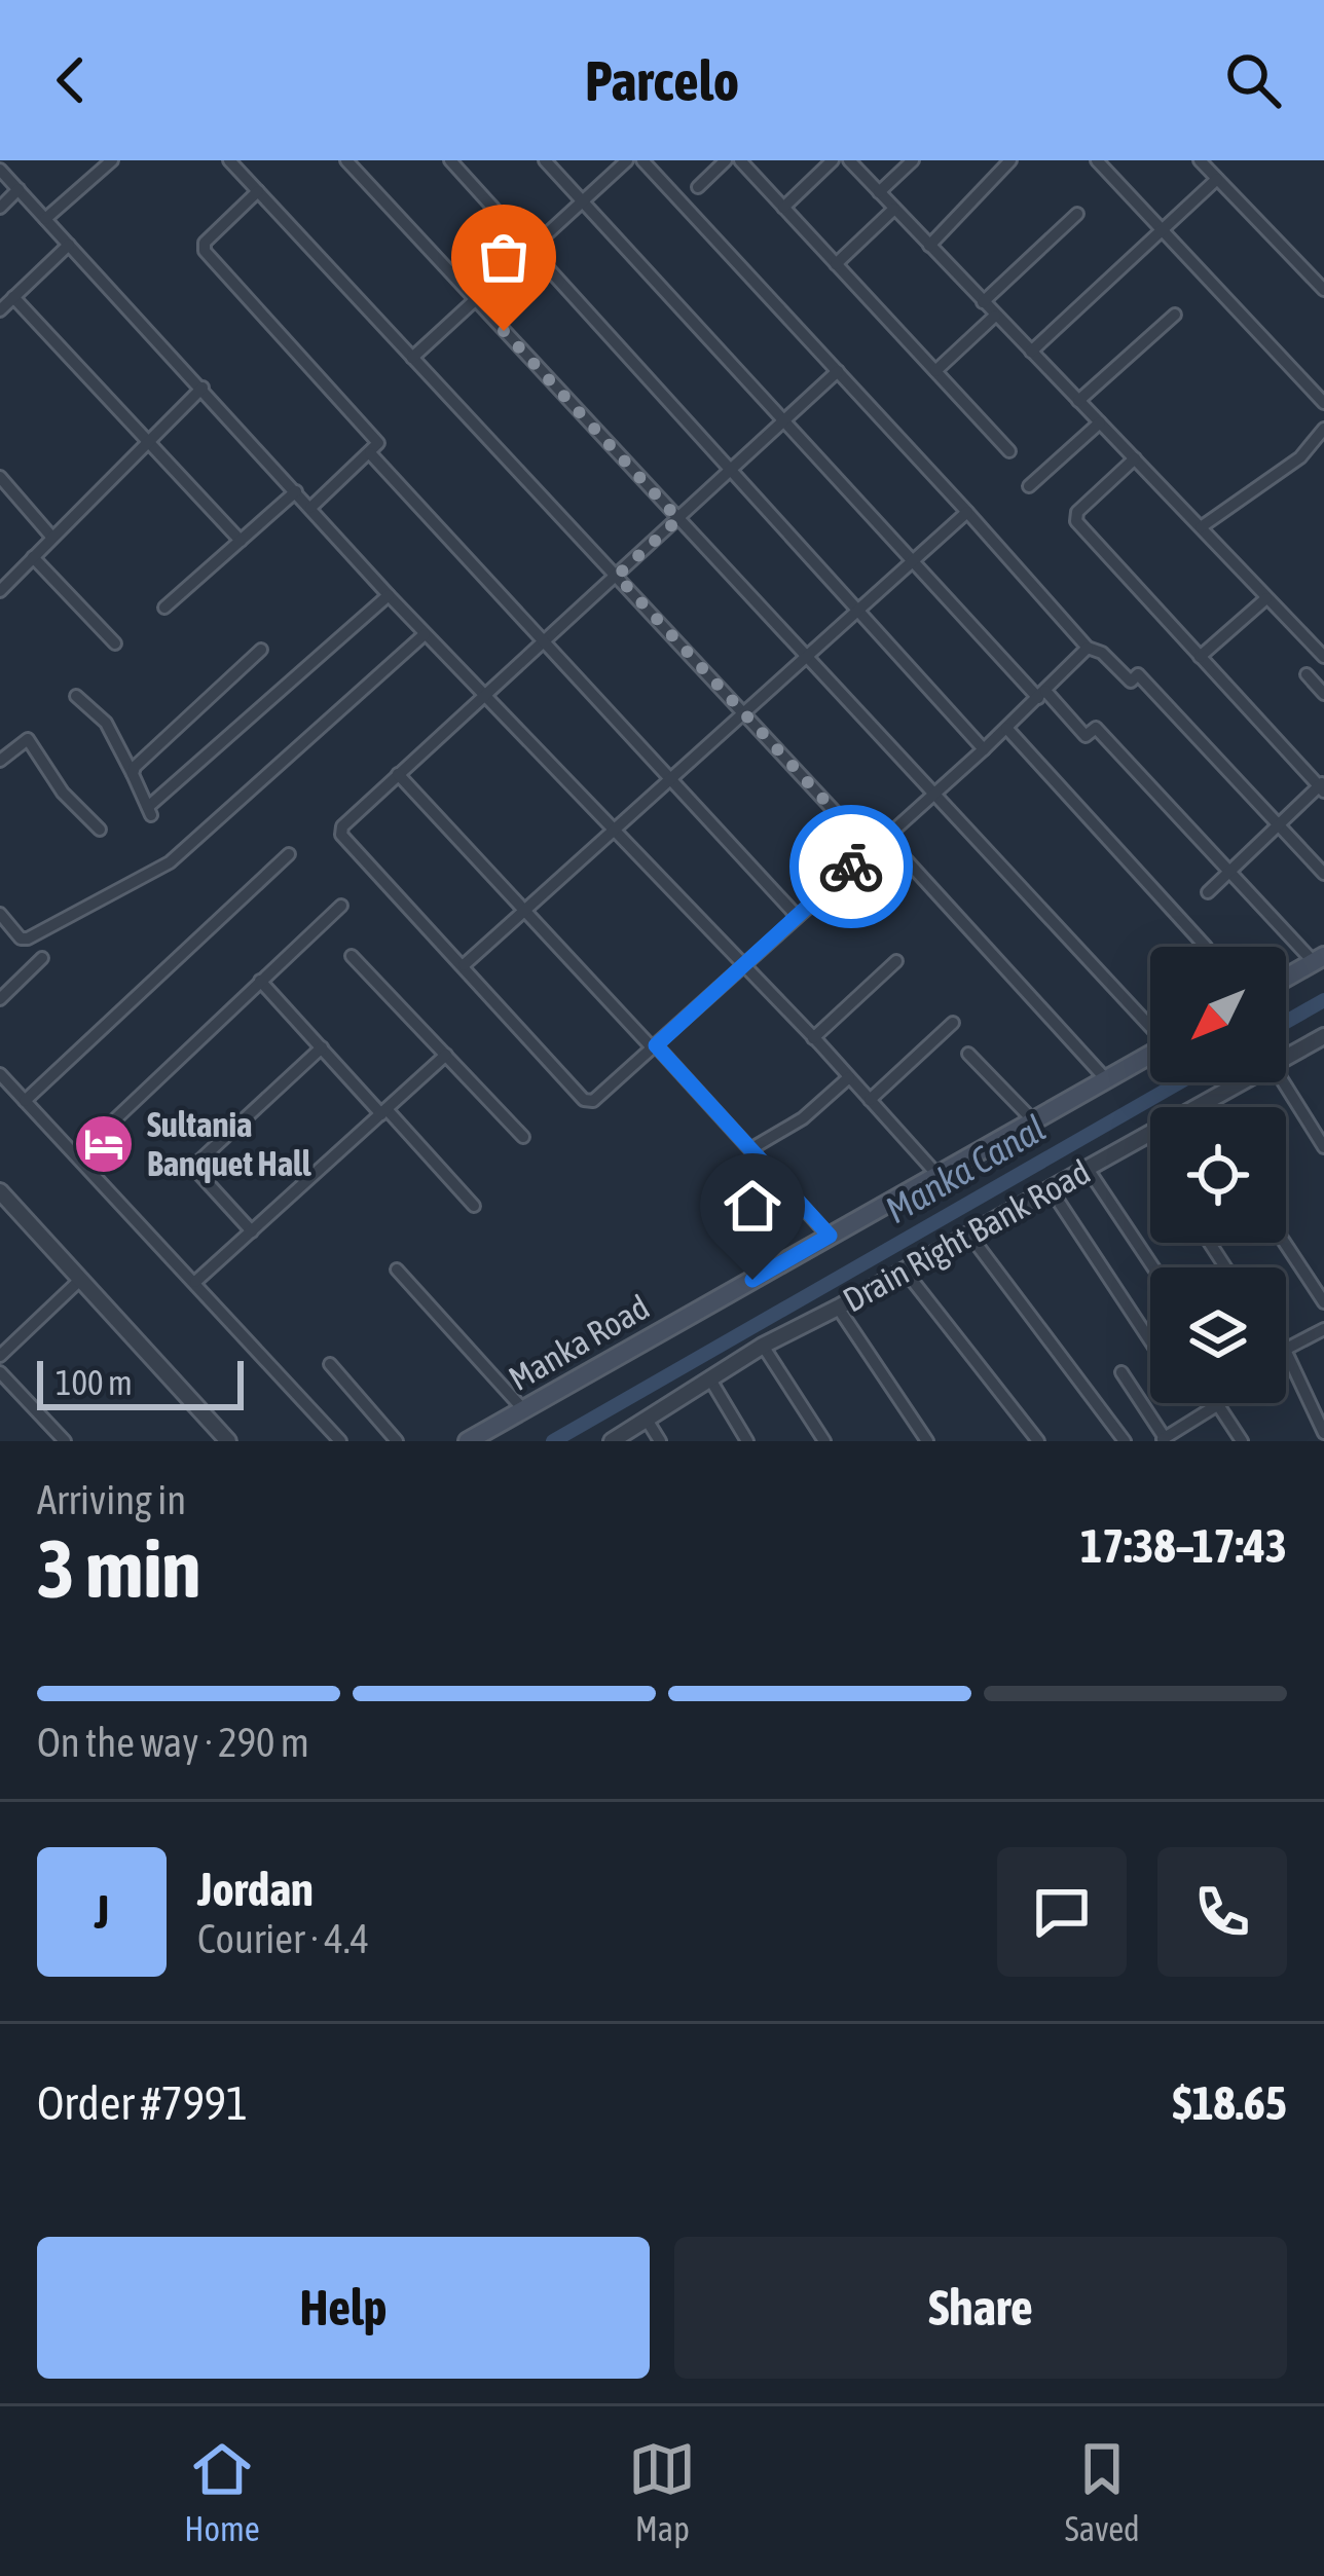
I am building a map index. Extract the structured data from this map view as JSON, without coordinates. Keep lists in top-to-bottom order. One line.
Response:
{"streets":{"main road":["Manka Road"],"street":["Drain Right Bank Road"]},"water":["Manka Canal"],"places":{"hotel":["Sultania Banquet Hall"]},"scale_bar":"100 m","north":"bottom left","page":{"header":"Parcelo","scale":"100 m","heading":["3 min","Arriving in","17:38–17:43"],"panel":["Jordan","Courier · 4.4","Order #7991","$18.65"],"bar":"On the way · 290 m","round":"J","buttons":["Help","Share"],"tabs":["Home","Map","Saved"]}}
